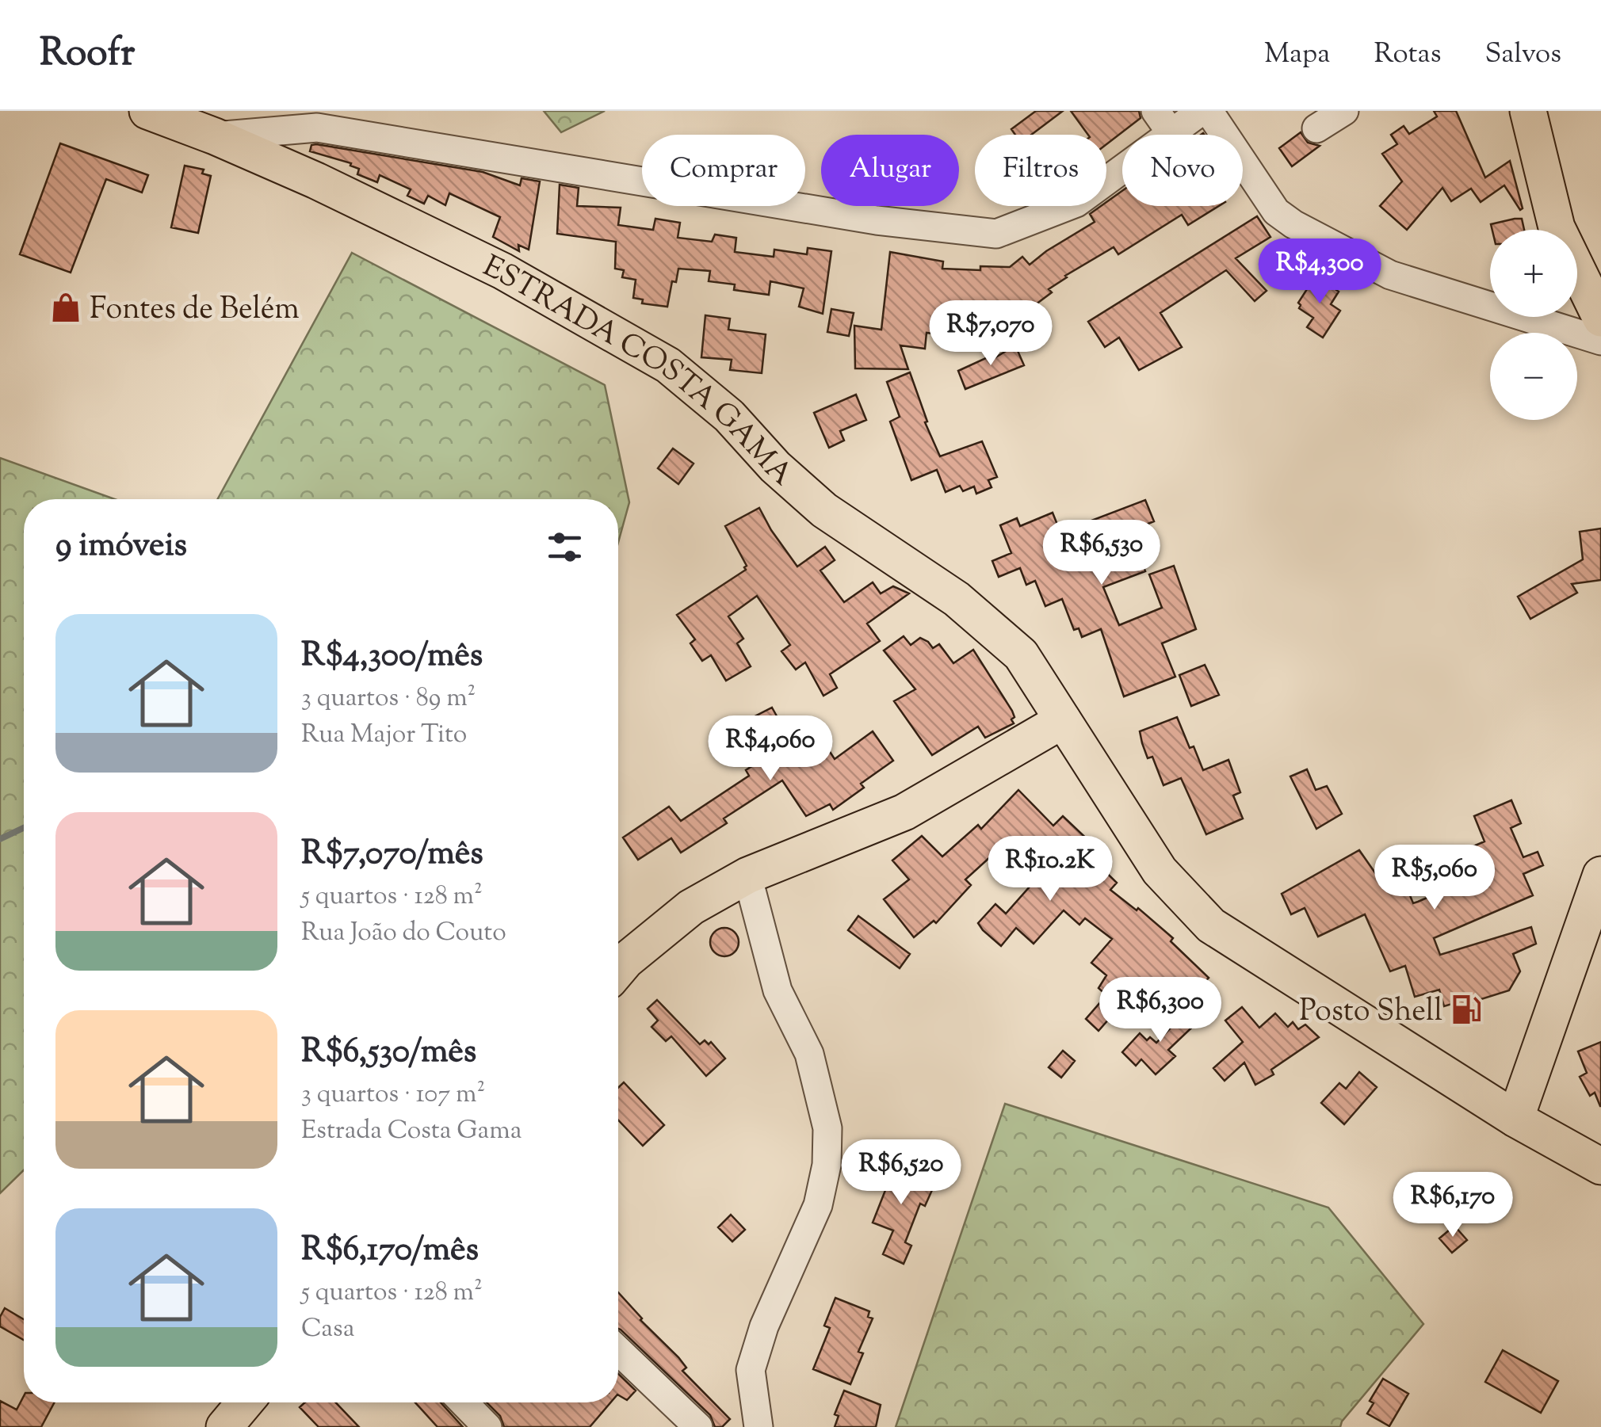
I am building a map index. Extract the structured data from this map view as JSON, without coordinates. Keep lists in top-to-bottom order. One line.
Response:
{"streets":{"main road":["ESTRADA COSTA GAMA"]},"places":{"shop":["Fontes de Belém"],"fuel station":["Posto Shell"]},"page":{"header":"Roofr","nav":["Mapa","Rotas","Salvos"],"chip":["Comprar","Alugar","Filtros","Novo"],"map_buttons":["+","−"],"price":["R$4,300","R$7,070","R$6,530","R$4,060","R$10.2K","R$5,060","R$6,300","R$6,520","R$6,170"],"heading":"9 imóveis","list":[{"name":"R$4,300/mês","note":"3 quartos · 89 m² · Rua Major Tito"},{"name":"R$7,070/mês","note":"5 quartos · 128 m² · Rua João do Couto"},{"name":"R$6,530/mês","note":"3 quartos · 107 m² · Estrada Costa Gama"},{"name":"R$6,170/mês","note":"5 quartos · 128 m² · Casa"}]}}
